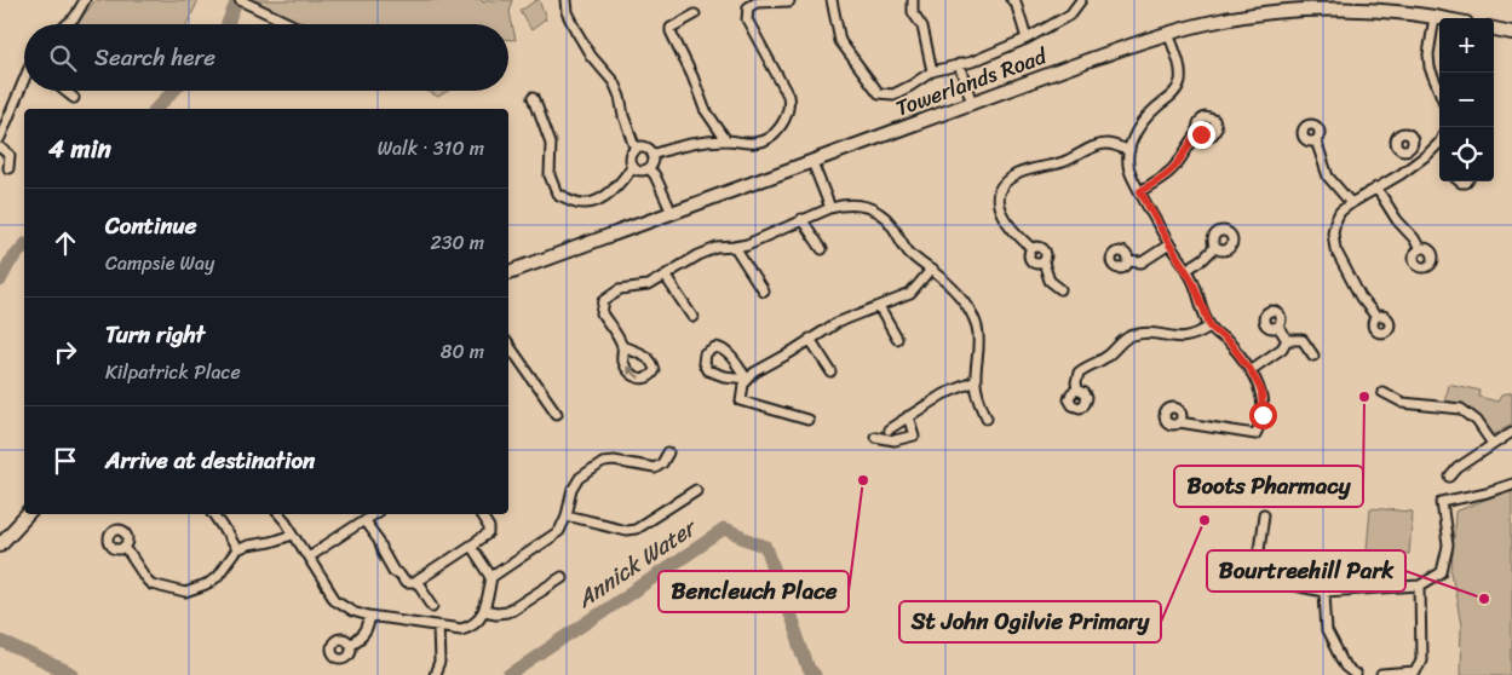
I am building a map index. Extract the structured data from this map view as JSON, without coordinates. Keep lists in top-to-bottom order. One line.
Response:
{"streets":{"street":["Towerlands Road"]},"water":["Annick Water"],"places":["Boots Pharmacy","Bencleuch Place","St John Ogilvie Primary","Bourtreehill Park"],"page":{"map_buttons":["+","−"],"search":"Search here","heading":["4 min","Walk · 310 m"],"list":[["Continue","Campsie Way","230 m"],["Turn right","Kilpatrick Place","80 m"],"Arrive at destination"]}}
